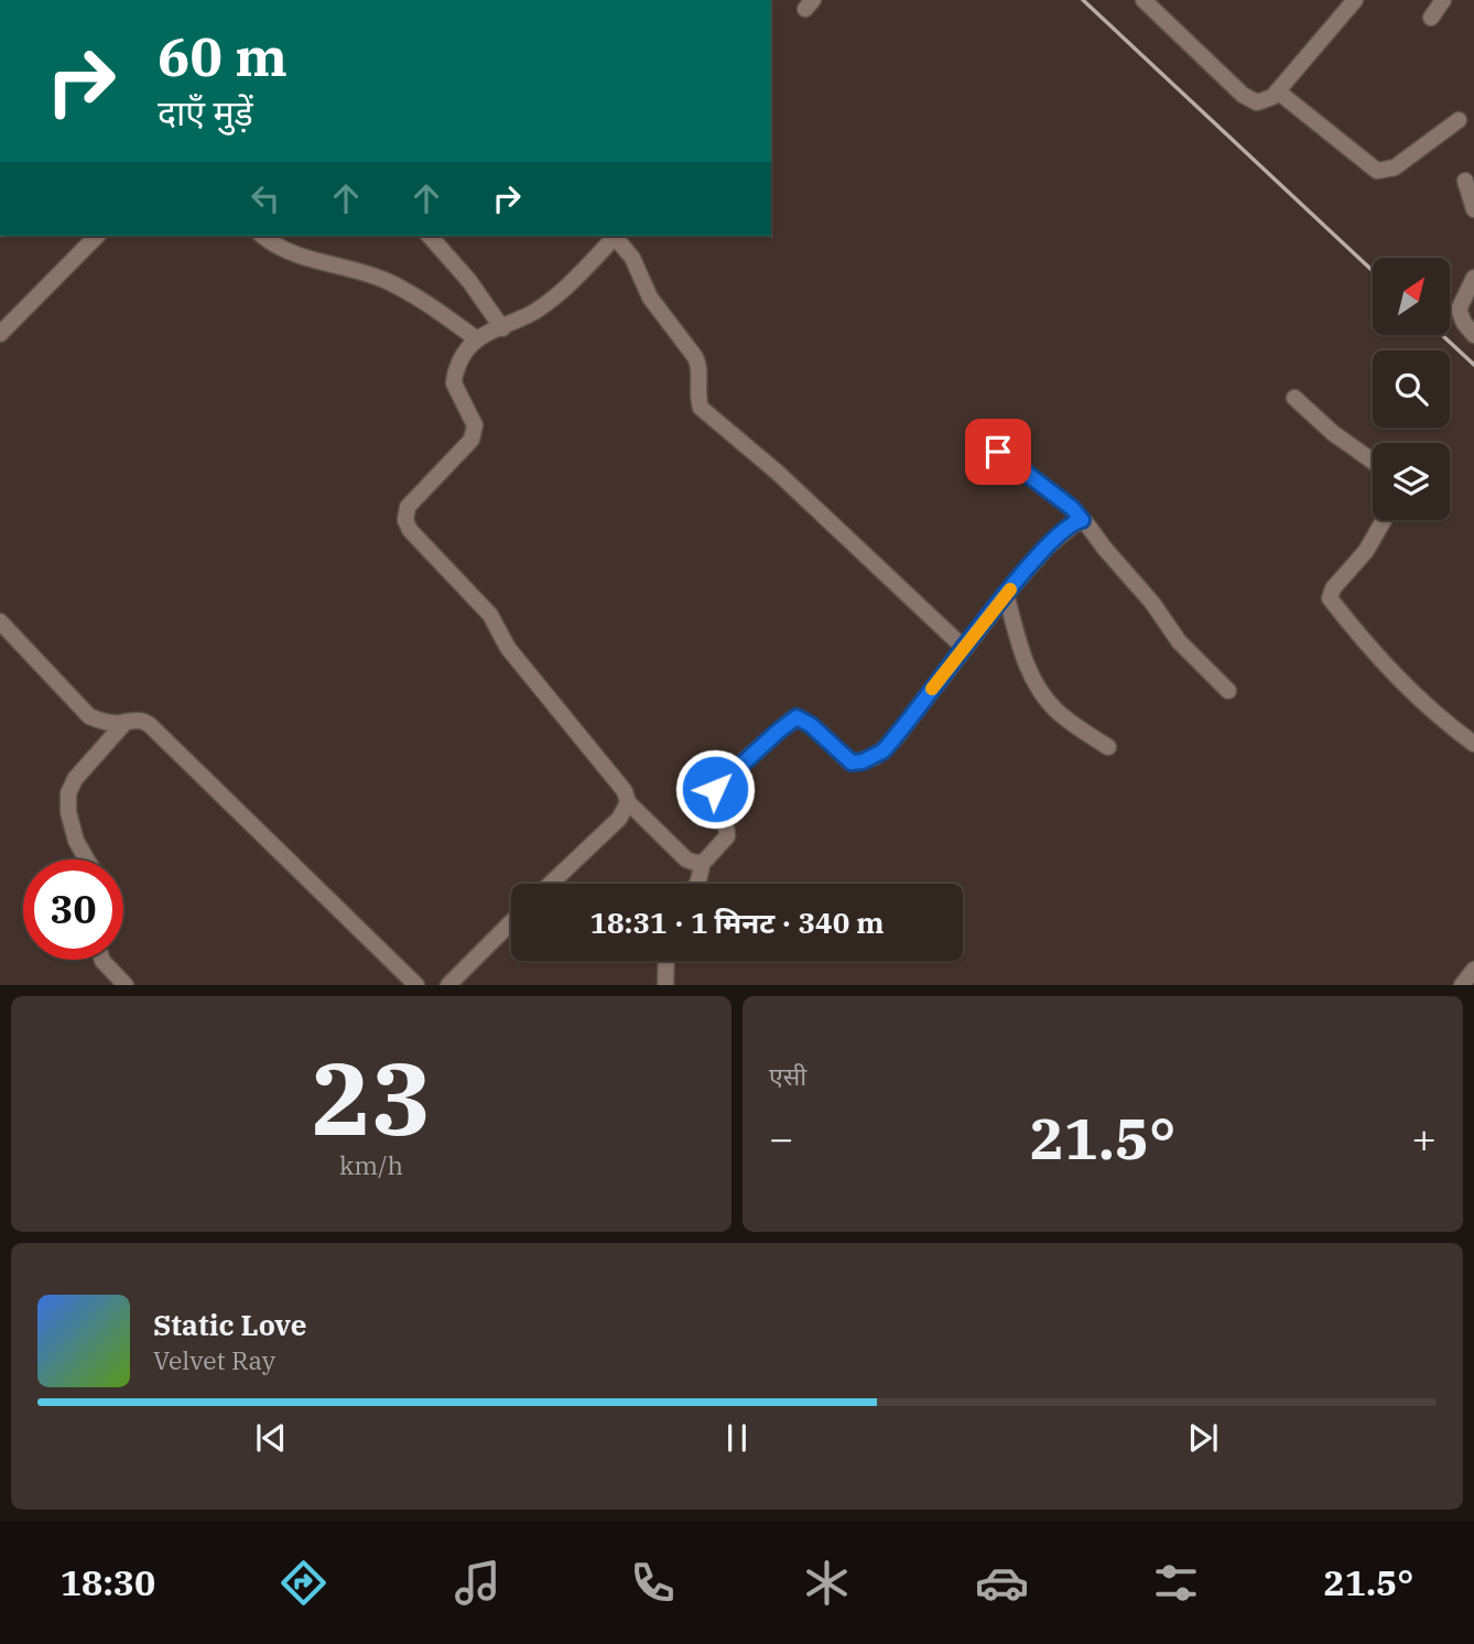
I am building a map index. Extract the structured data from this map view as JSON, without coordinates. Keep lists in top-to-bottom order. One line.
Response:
{"north":"top right","page":{"turn":["60 m","दाएँ मुड़ें"],"limit":"30","trip":"18:31 · 1 मिनट · 340 m","tile":[["23","km/h"],"एसी"],"heat":["−","21.5°","+"],"song":["Static Love","Velvet Ray"],"tabs":["18:30","21.5°"]}}
